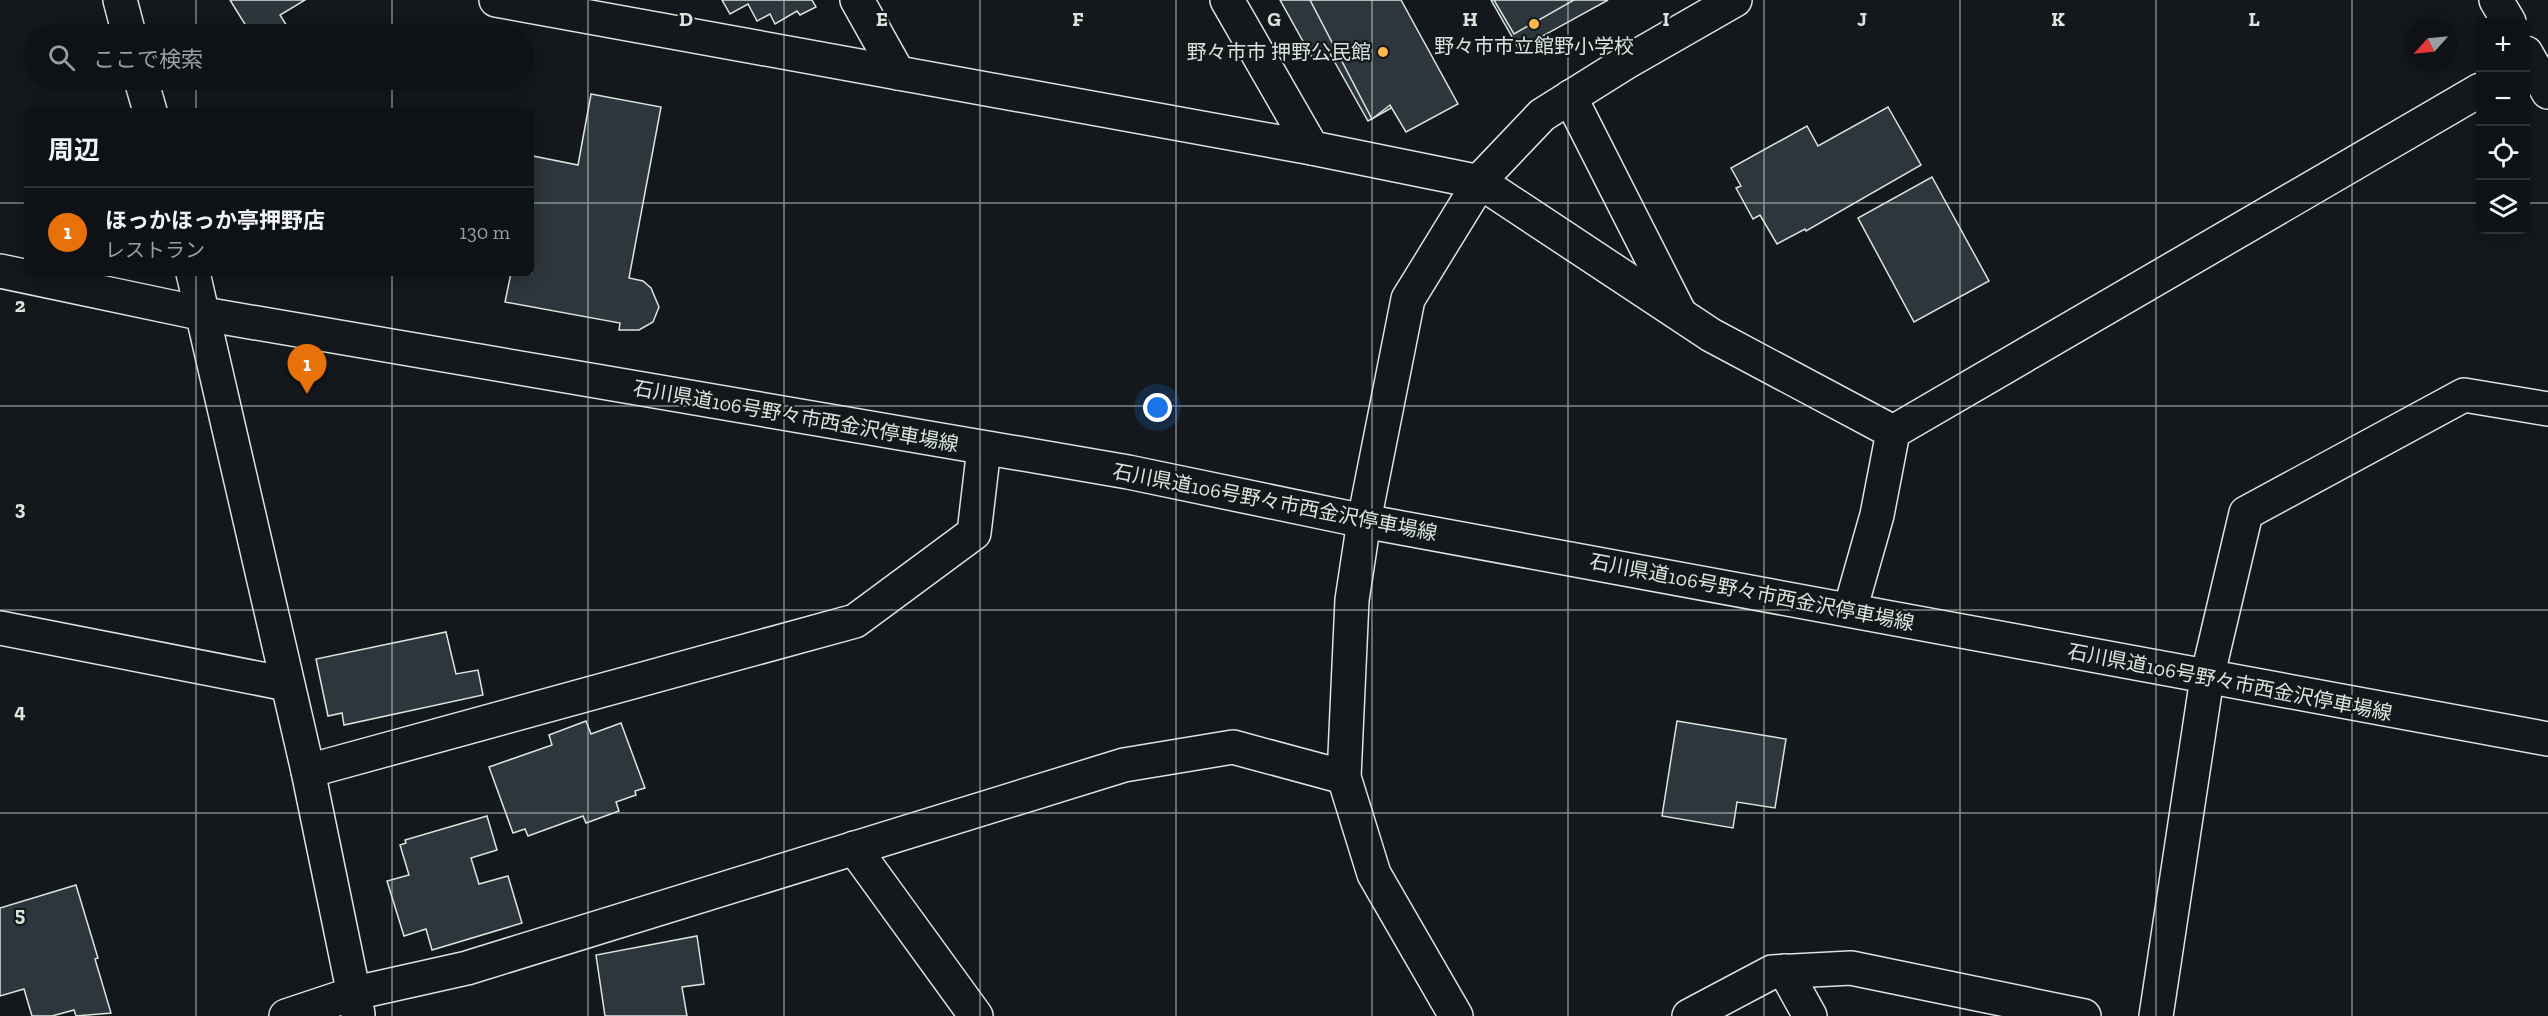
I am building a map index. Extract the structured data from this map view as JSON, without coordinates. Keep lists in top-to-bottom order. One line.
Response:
{"streets":{"street":["石川県道106号野々市西金沢停車場線"]},"places":["野々市市立館野小学校","野々市市 押野公民館"],"north":"bottom left","page":{"map_buttons":["+","−"],"search":"ここで検索","heading":"周辺","list":[{"mark":"1","name":"ほっかほっか亭押野店","note":"レストラン","value":"130 m"}],"pins":"1"},"grid":{"columns":["D","E","F","G","H","I","J","K","L"],"rows":["2","3","4","5"]}}
